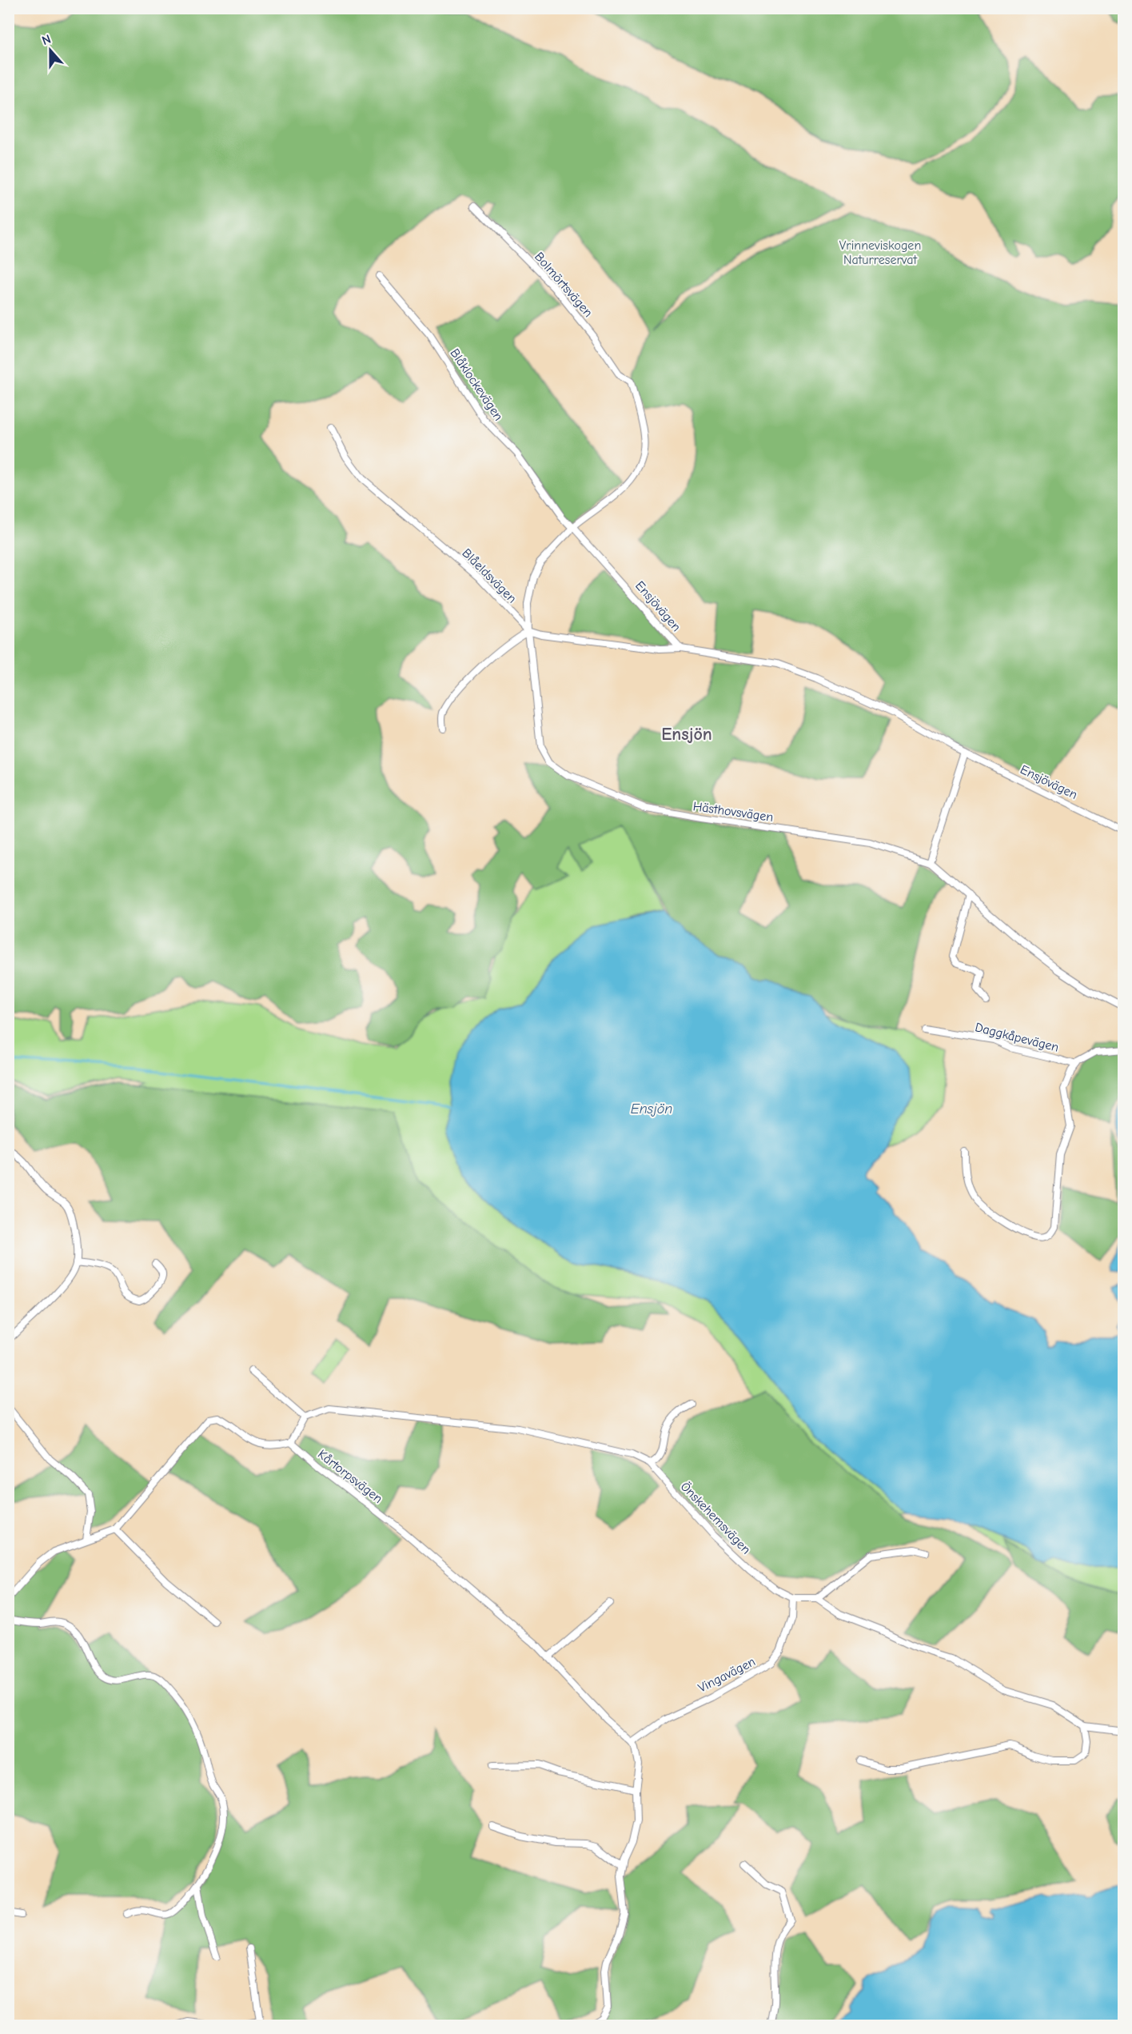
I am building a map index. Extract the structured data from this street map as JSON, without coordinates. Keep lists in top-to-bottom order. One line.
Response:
{"streets":{"street":["Bolmörtsvägen","Blåklockevägen","Blåeldsvägen","Ensjövägen","Hästhovsvägen","Daggkåpevägen","Kårtorpsvägen","Önskehemsvägen","Vingavägen"]},"crossings":[["Bolmörtsvägen","Blåklockevägen"],["Bolmörtsvägen","Ensjövägen"],["Bolmörtsvägen","Hästhovsvägen"],["Blåklockevägen","Ensjövägen"],["Blåklockevägen","Hästhovsvägen"],["Blåeldsvägen","Hästhovsvägen"],["Ensjövägen","Hästhovsvägen"],["Kårtorpsvägen","Vingavägen"],["Önskehemsvägen","Vingavägen"]],"districts":["Ensjön"],"water":["Ensjön"],"parks":["Vrinneviskogen Naturreservat"],"north":"top"}
